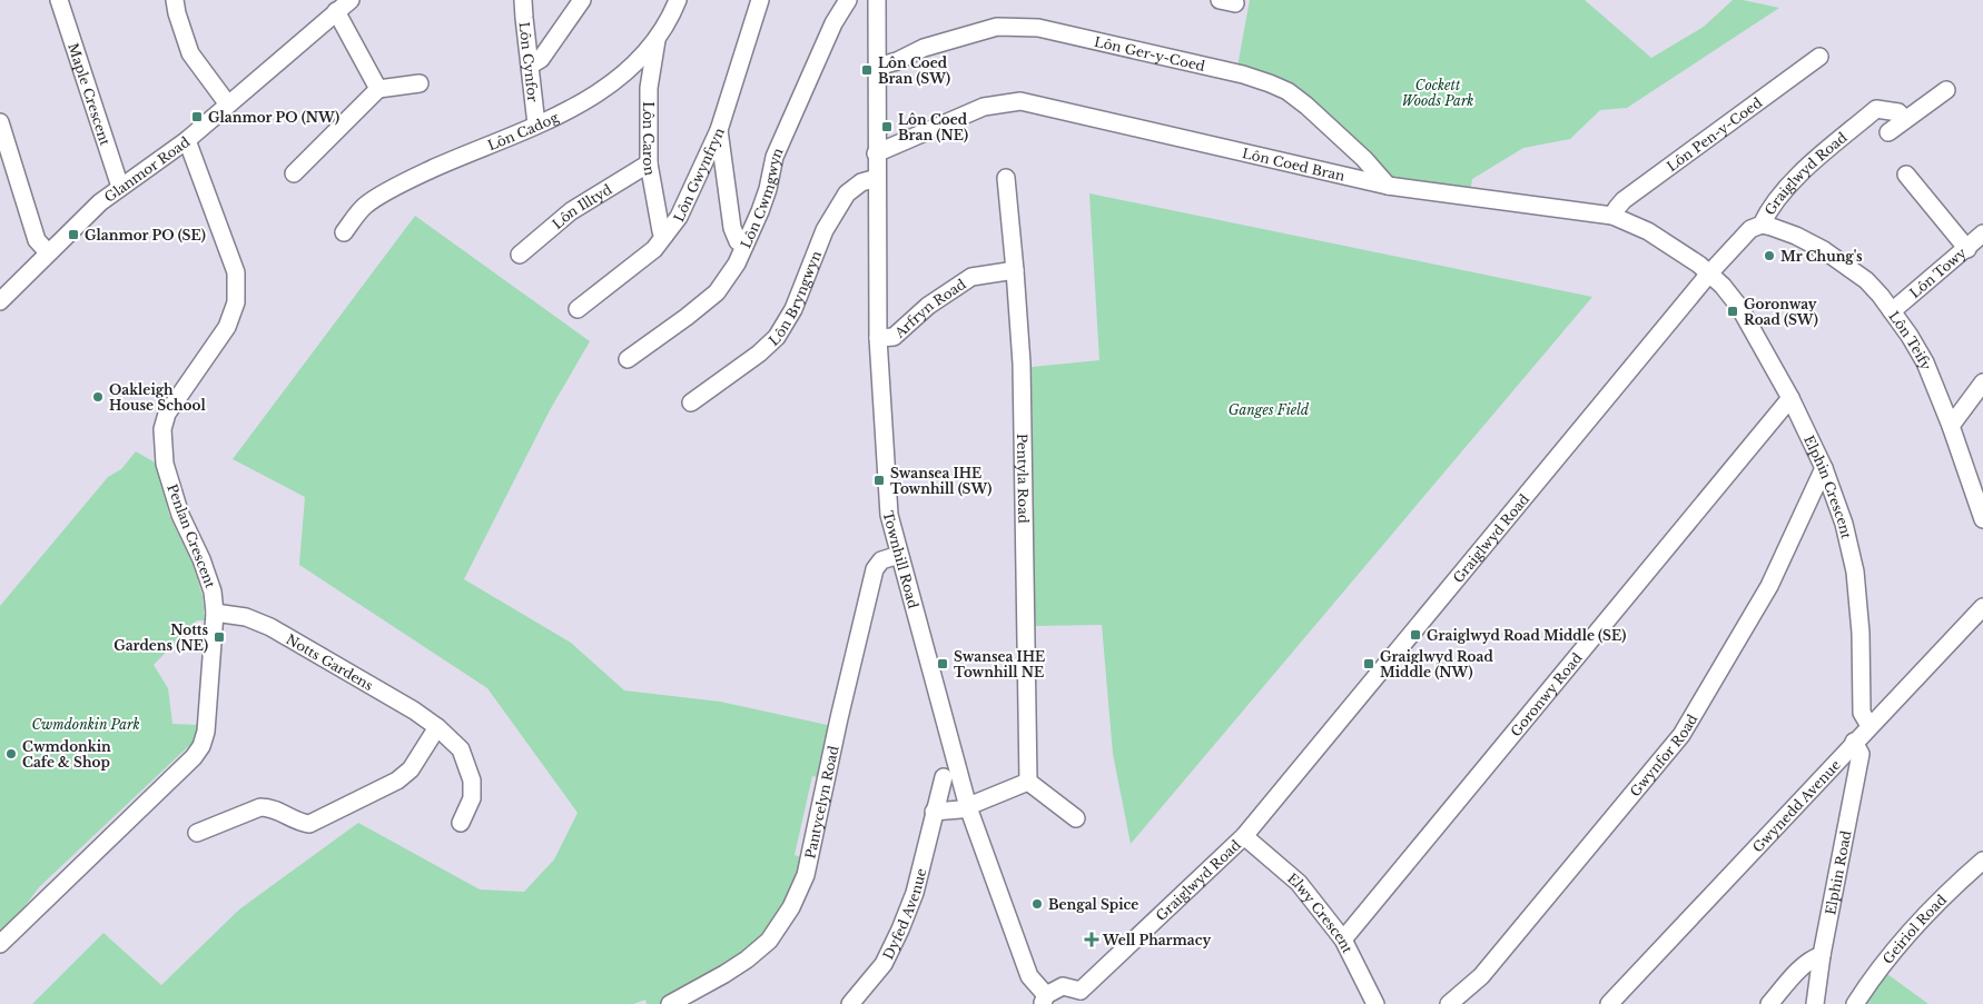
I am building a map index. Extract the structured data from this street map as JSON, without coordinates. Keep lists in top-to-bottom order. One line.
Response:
{"streets":{"street":["Lôn Ger-y-Coed","Lôn Cynfor","Maple Crescent","Lôn Cadog","Lôn Pen-y-Coed","Lôn Caron","Lôn Coed Bran","Glanmor Road","Lôn Gwynfryn","Graiglwyd Road","Lôn Cwmgwyn","Lôn Illtyd","Lôn Towy","Lôn Bryngwyn","Arfryn Road","Lôn Teify","Pentyla Road","Elphin Crescent","Penlan Crescent","Townhill Road","Notts Gardens","Goronwy Road","Gwynfor Road","Pantycelyn Road","Gwynedd Avenue","Elphin Road","Dyfed Avenue","Elwy Crescent","Geiriol Road"]},"crossings":[["Lôn Ger-y-Coed","Lôn Coed Bran"],["Lôn Ger-y-Coed","Townhill Road"],["Lôn Cynfor","Lôn Cadog"],["Maple Crescent","Glanmor Road"],["Lôn Cadog","Lôn Caron"],["Lôn Pen-y-Coed","Lôn Coed Bran"],["Lôn Caron","Lôn Gwynfryn"],["Lôn Caron","Lôn Illtyd"],["Lôn Coed Bran","Graiglwyd Road"],["Lôn Coed Bran","Elphin Crescent"],["Lôn Coed Bran","Townhill Road"],["Glanmor Road","Penlan Crescent"],["Graiglwyd Road","Lôn Teify"],["Graiglwyd Road","Elphin Crescent"],["Graiglwyd Road","Elwy Crescent"],["Lôn Towy","Lôn Teify"],["Lôn Bryngwyn","Townhill Road"],["Arfryn Road","Pentyla Road"],["Arfryn Road","Townhill Road"],["Elphin Crescent","Goronwy Road"],["Elphin Crescent","Gwynfor Road"],["Elphin Crescent","Gwynedd Avenue"],["Penlan Crescent","Notts Gardens"],["Townhill Road","Pantycelyn Road"],["Goronwy Road","Elwy Crescent"],["Gwynedd Avenue","Elphin Road"]],"parks":["Cockett Woods Park","Ganges Field","Cwmdonkin Park"],"places":{"transit":["Lôn Coed Bran (SW)","Glanmor PO (NW)","Lôn Coed Bran (NE)","Glanmor PO (SE)","Goronway Road (SW)","Swansea IHE Townhill (SW)","Graiglwyd Road Middle (SE)","Notts Gardens (NE)","Swansea IHE Townhill NE","Graiglwyd Road Middle (NW)"],"other":["Mr Chung's","Oakleigh House School","Cwmdonkin Cafe & Shop","Bengal Spice"],"health":["Well Pharmacy"]}}
